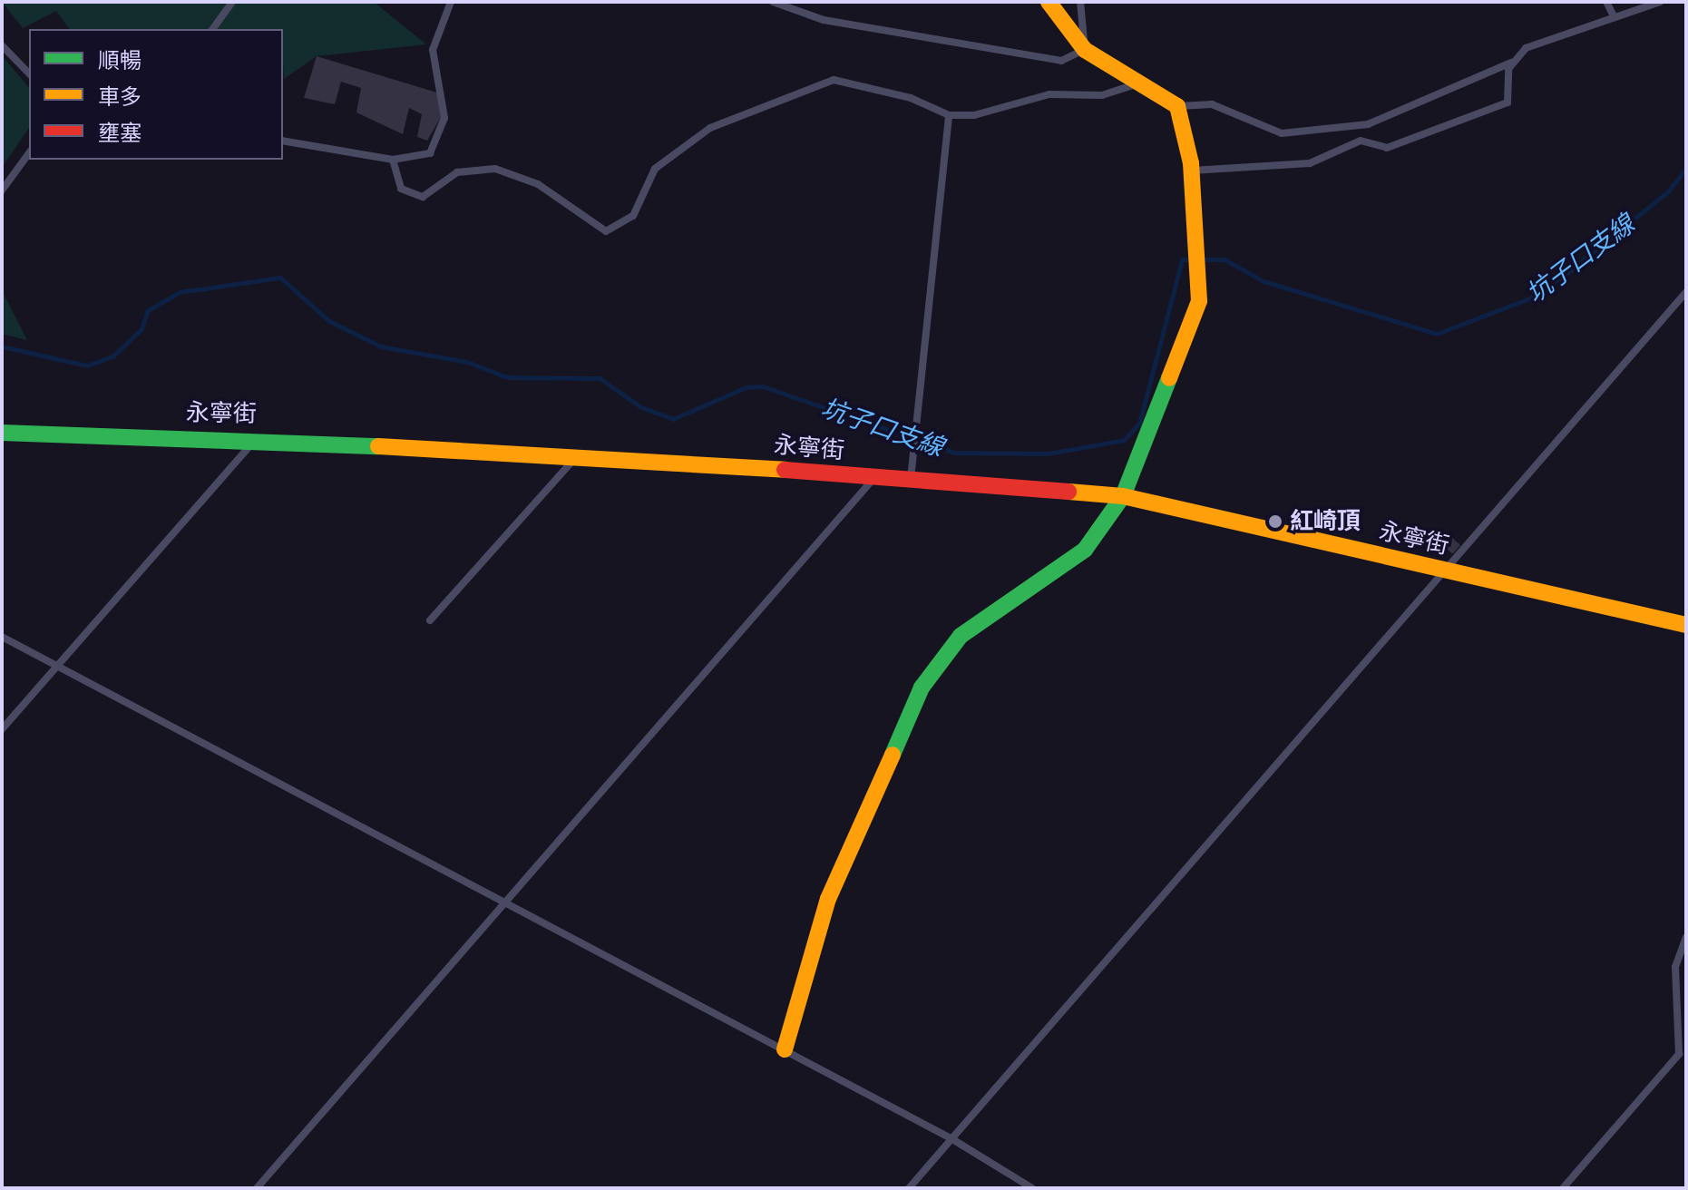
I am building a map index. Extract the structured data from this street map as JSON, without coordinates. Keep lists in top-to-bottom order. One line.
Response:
{"streets":{"street":["永寧街"]},"water":["坑子口支線"],"places":["紅崎頂"],"legend":["順暢","車多","壅塞"]}
